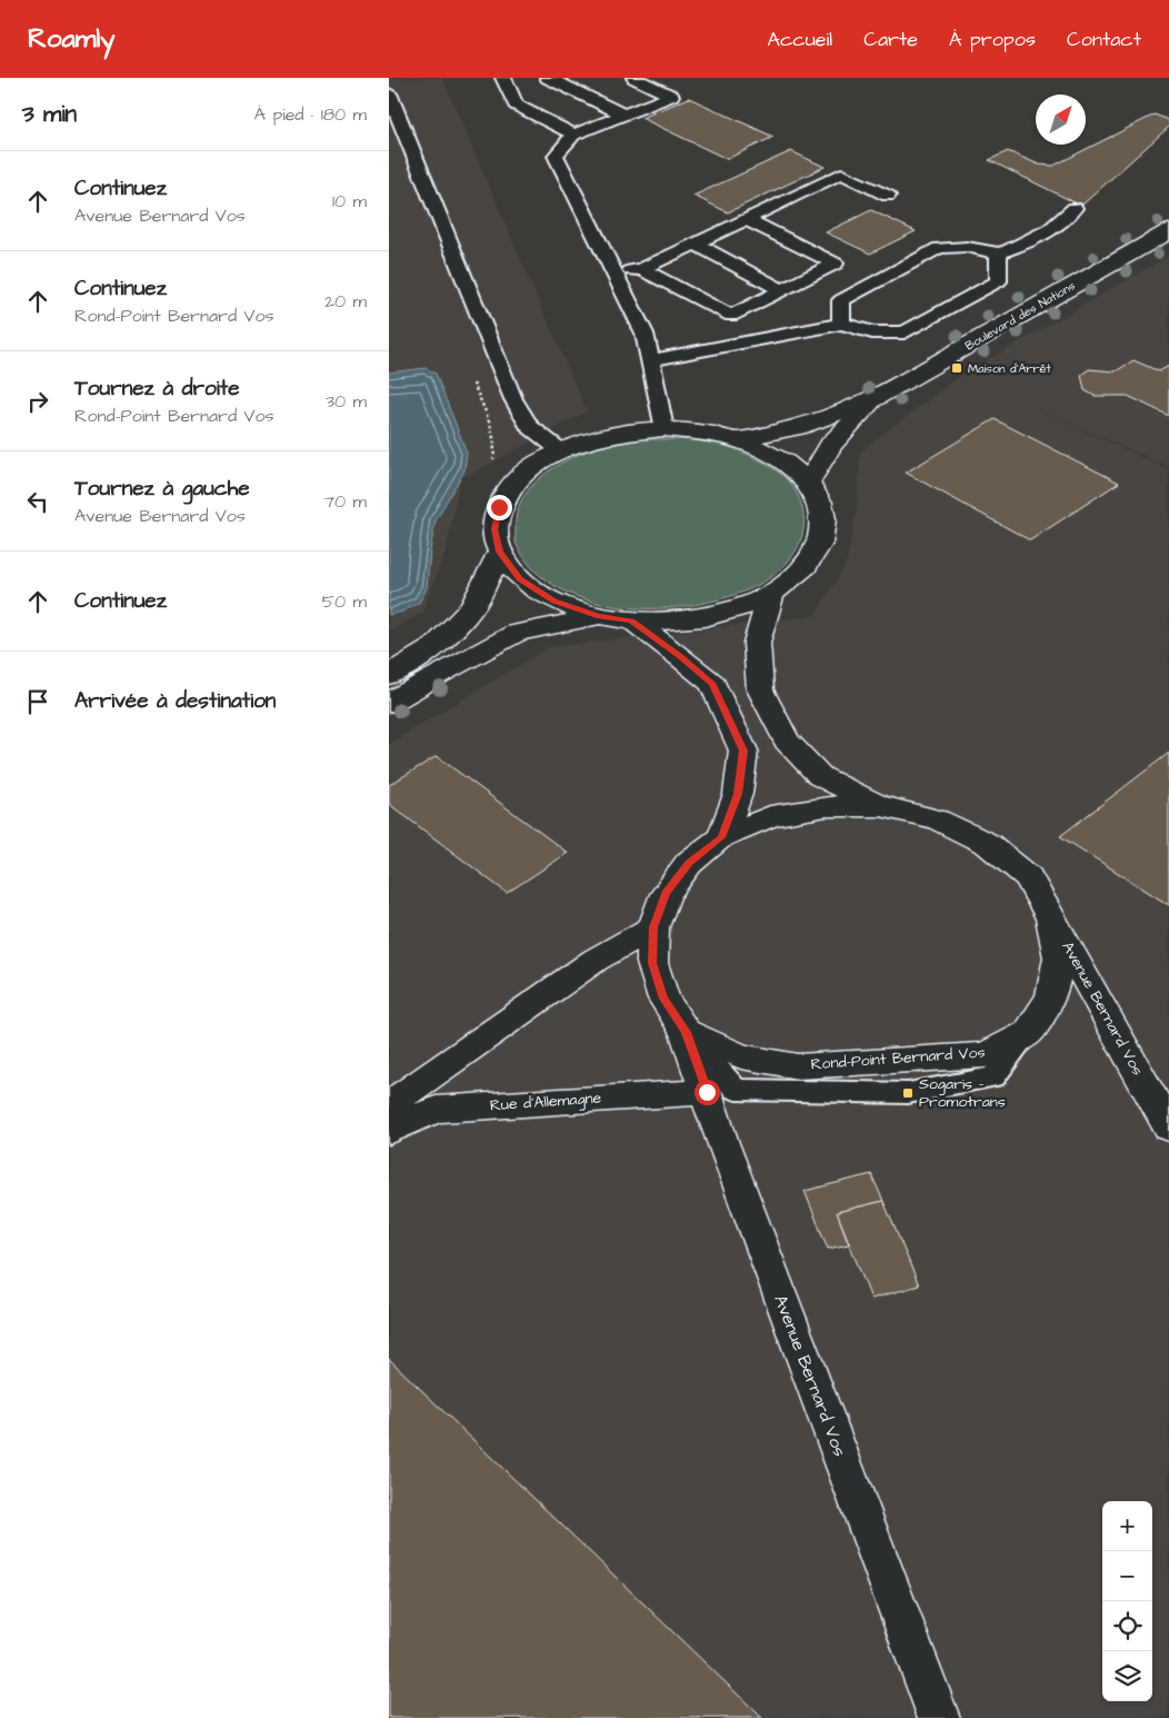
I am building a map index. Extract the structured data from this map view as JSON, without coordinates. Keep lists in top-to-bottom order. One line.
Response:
{"streets":{"street":["Boulevard des Nations","Avenue Bernard Vos","Rond-Point Bernard Vos","Rue d'Allemagne"]},"crossings":[["Avenue Bernard Vos","Rond-Point Bernard Vos"],["Avenue Bernard Vos","Rue d'Allemagne"]],"places":{"transit":["Maison d'Arrêt","Sogaris - Promotrans"]},"north":"top right","page":{"header":"Roamly","nav":["Accueil","Carte","À propos","Contact"],"heading":["3 min","À pied · 180 m"],"list":[["Continuez","Avenue Bernard Vos","10 m"],["Continuez","Rond-Point Bernard Vos","20 m"],["Tournez à droite","Rond-Point Bernard Vos","30 m"],["Tournez à gauche","Avenue Bernard Vos","70 m"],["Continuez","50 m"],"Arrivée à destination"],"map_buttons":["+","−"]}}
